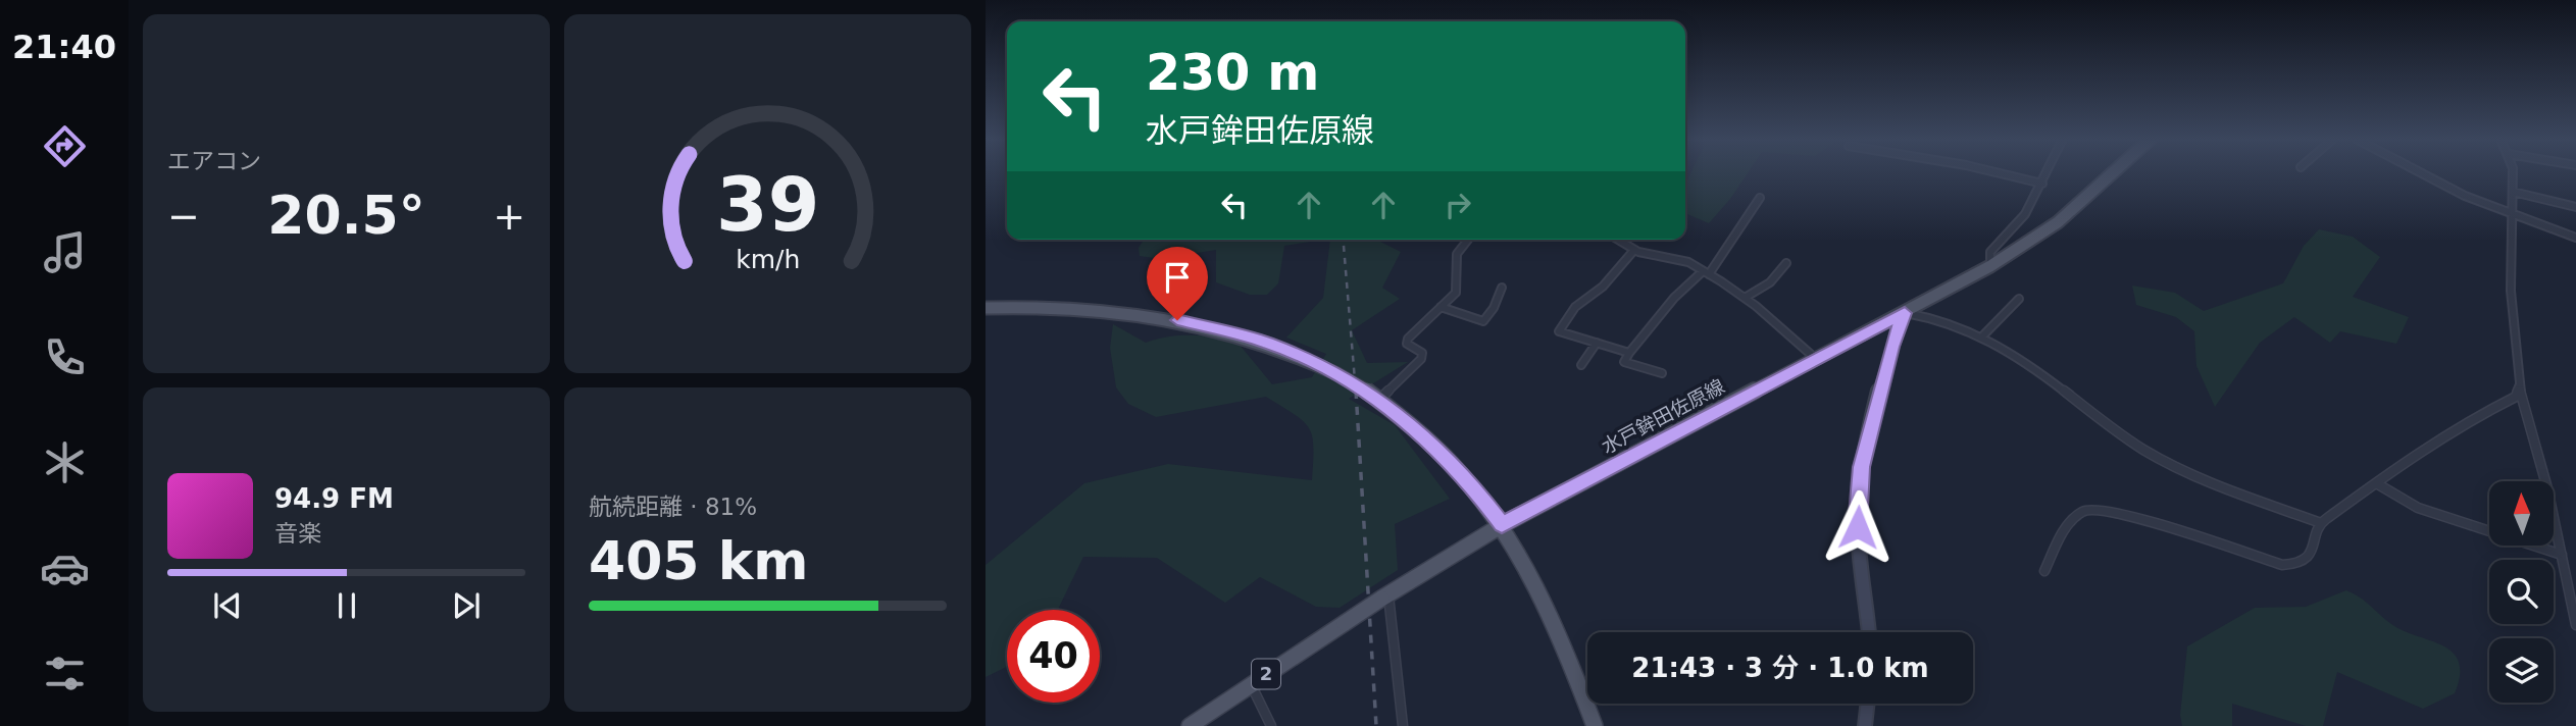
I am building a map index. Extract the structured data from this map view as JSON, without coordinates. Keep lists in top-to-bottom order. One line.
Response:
{"streets":{"main road":["水戸鉾田佐原線","2"]},"north":"top","page":{"tabs":"21:40","tile":["エアコン",["航続距離 · 81%","405 km"]],"turn":["230 m","水戸鉾田佐原線"],"heat":["−","20.5°","+"],"song":["94.9 FM","音楽"],"limit":"40","trip":"21:43 · 3 分 · 1.0 km","gauge":["39","km/h"]}}
